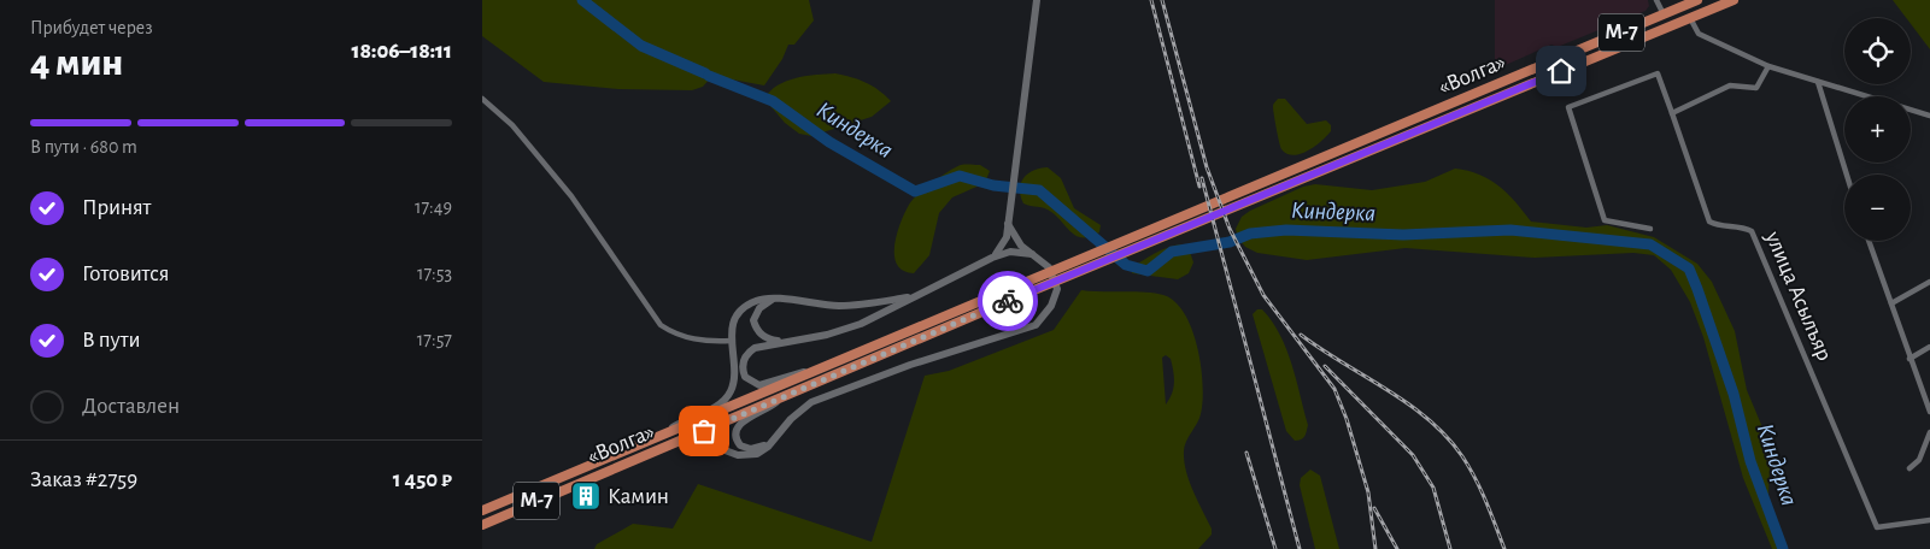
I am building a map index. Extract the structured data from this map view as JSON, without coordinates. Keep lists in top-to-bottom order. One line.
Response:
{"streets":{"highway":["М-7","«Волга»"],"street":["улица Асылъяр"]},"water":["Киндерка"],"places":{"building":["Камин"]},"page":{"heading":["4 мин","Прибудет через","18:06–18:11"],"panel":["Заказ #2759","1 450 ₽"],"map_buttons":["+","−"],"bar":"В пути · 680 m","list":[["Принят","17:49"],["Готовится","17:53"],["В пути","17:57"],"Доставлен"]}}
